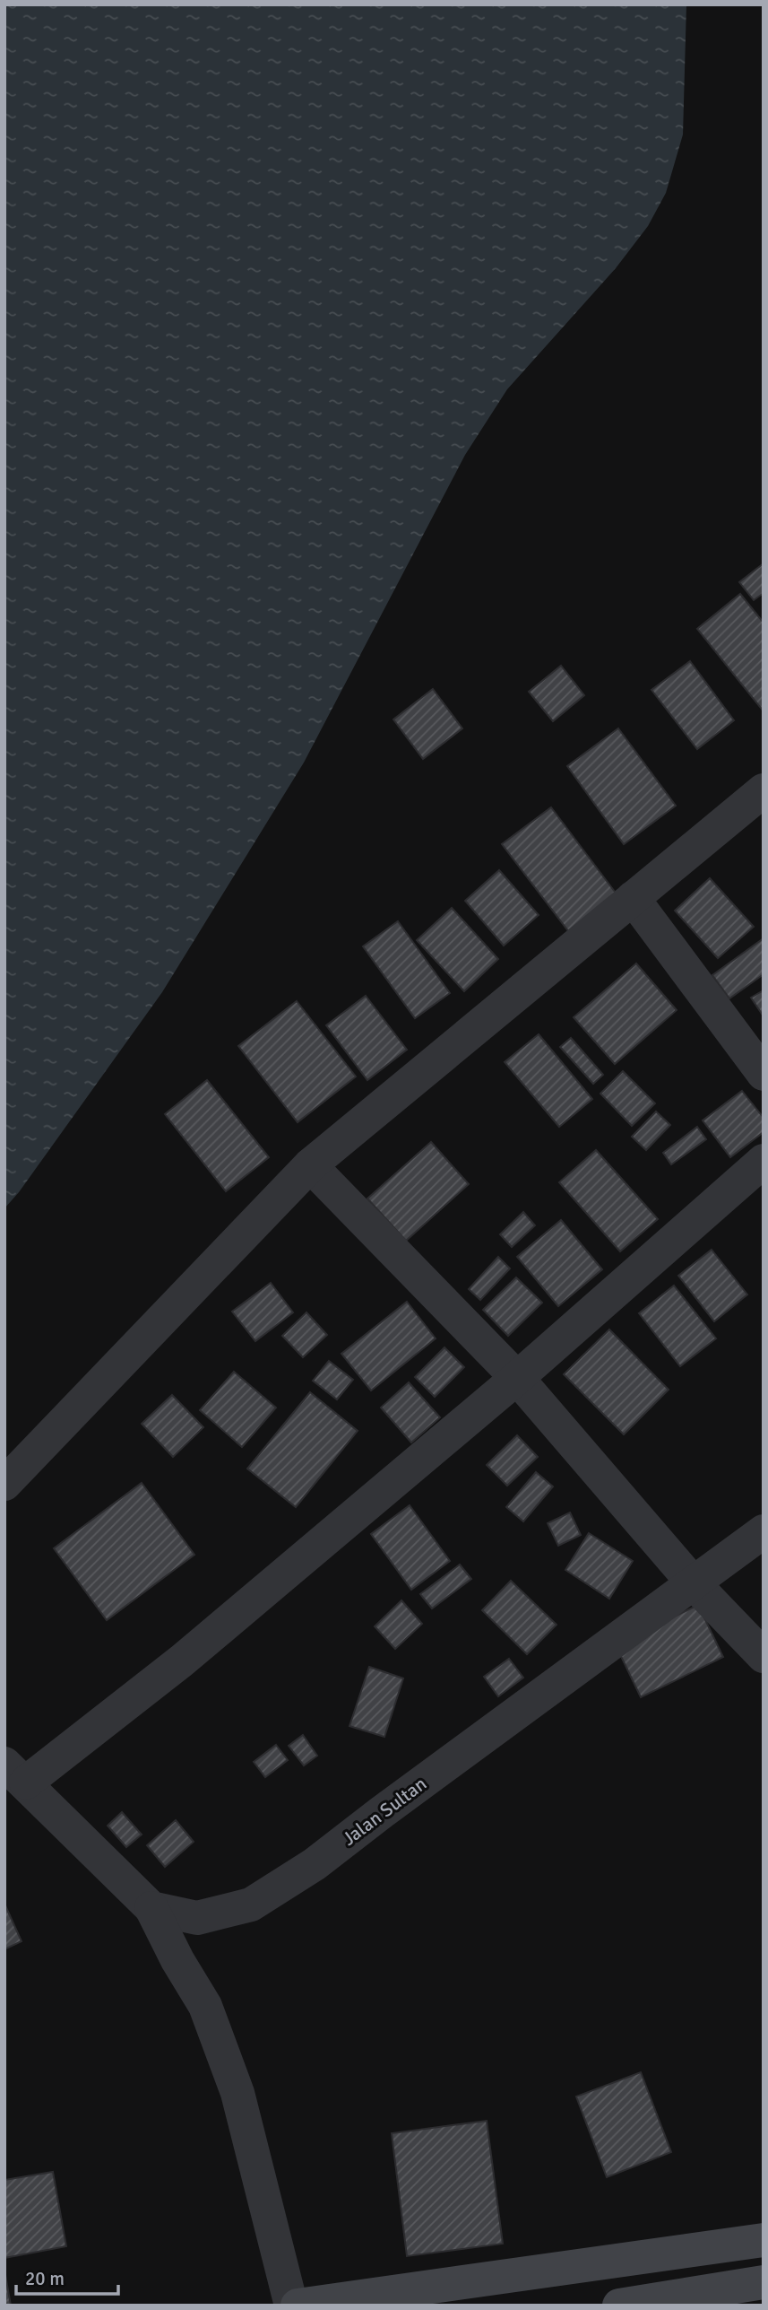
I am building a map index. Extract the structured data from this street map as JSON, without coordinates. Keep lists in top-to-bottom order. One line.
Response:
{"streets":{"street":["Jalan Sultan"]},"scale_bar":"20 m"}
